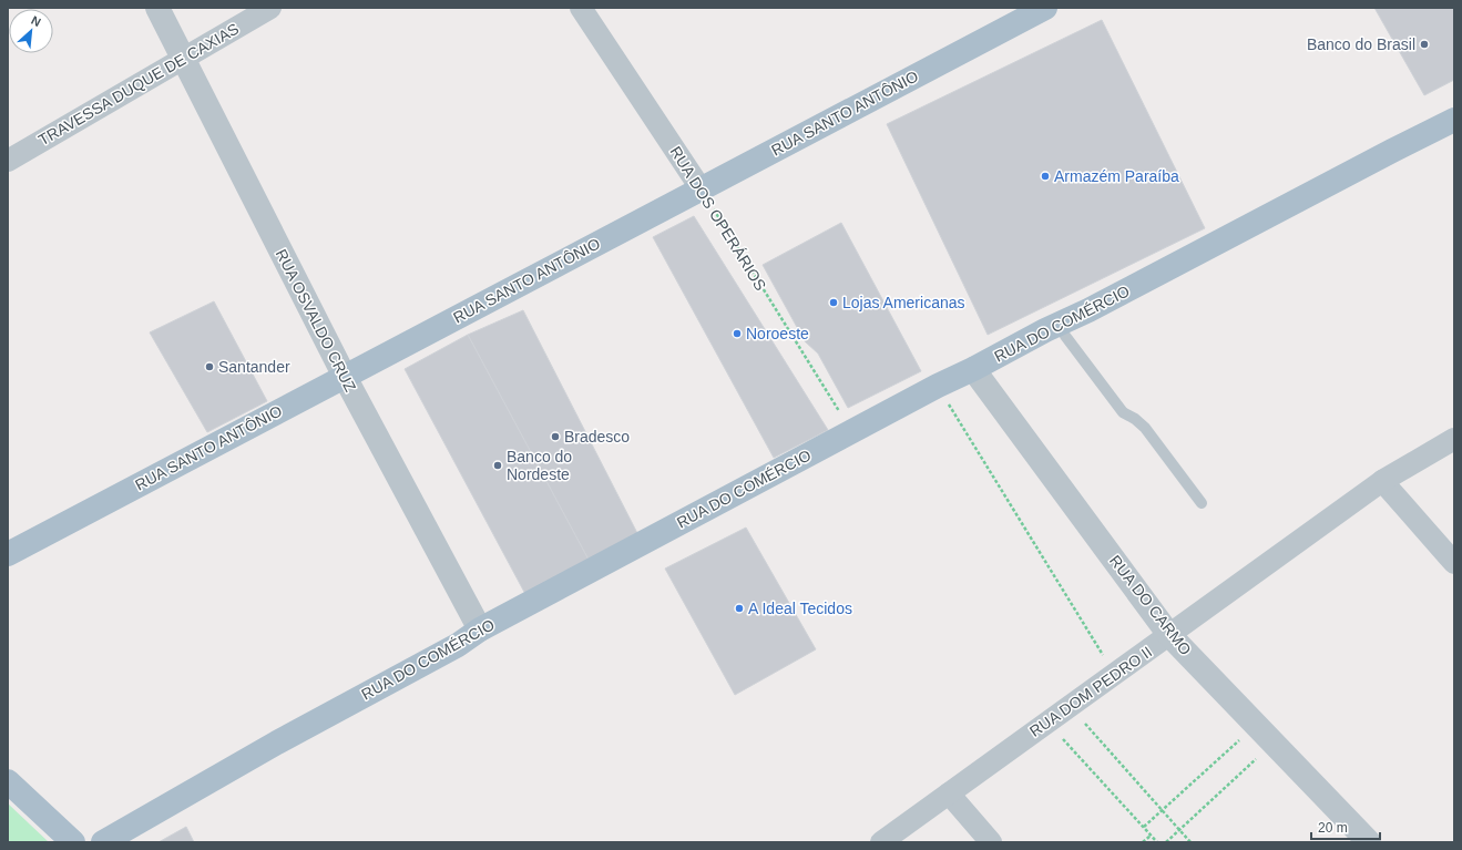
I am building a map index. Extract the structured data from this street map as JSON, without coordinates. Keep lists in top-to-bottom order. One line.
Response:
{"streets":{"main road":["RUA SANTO ANTÔNIO","RUA DO COMÉRCIO"],"street":["TRAVESSA DUQUE DE CAXIAS","RUA DOS OPERÁRIOS","RUA OSVALDO CRUZ","RUA DO CARMO","RUA DOM PEDRO II"]},"crossings":[["TRAVESSA DUQUE DE CAXIAS","RUA OSVALDO CRUZ"],["RUA SANTO ANTÔNIO","RUA DOS OPERÁRIOS"],["RUA SANTO ANTÔNIO","RUA OSVALDO CRUZ"],["RUA DOS OPERÁRIOS","RUA DO COMÉRCIO"],["RUA OSVALDO CRUZ","RUA DO COMÉRCIO"],["RUA DO COMÉRCIO","RUA DO CARMO"],["RUA DO CARMO","RUA DOM PEDRO II"]],"places":["Banco do Brasil","Armazém Paraíba","Lojas Americanas","Noroeste","Santander","Bradesco","Banco do Nordeste","A Ideal Tecidos"],"scale_bar":"20 m","north":"top right"}
